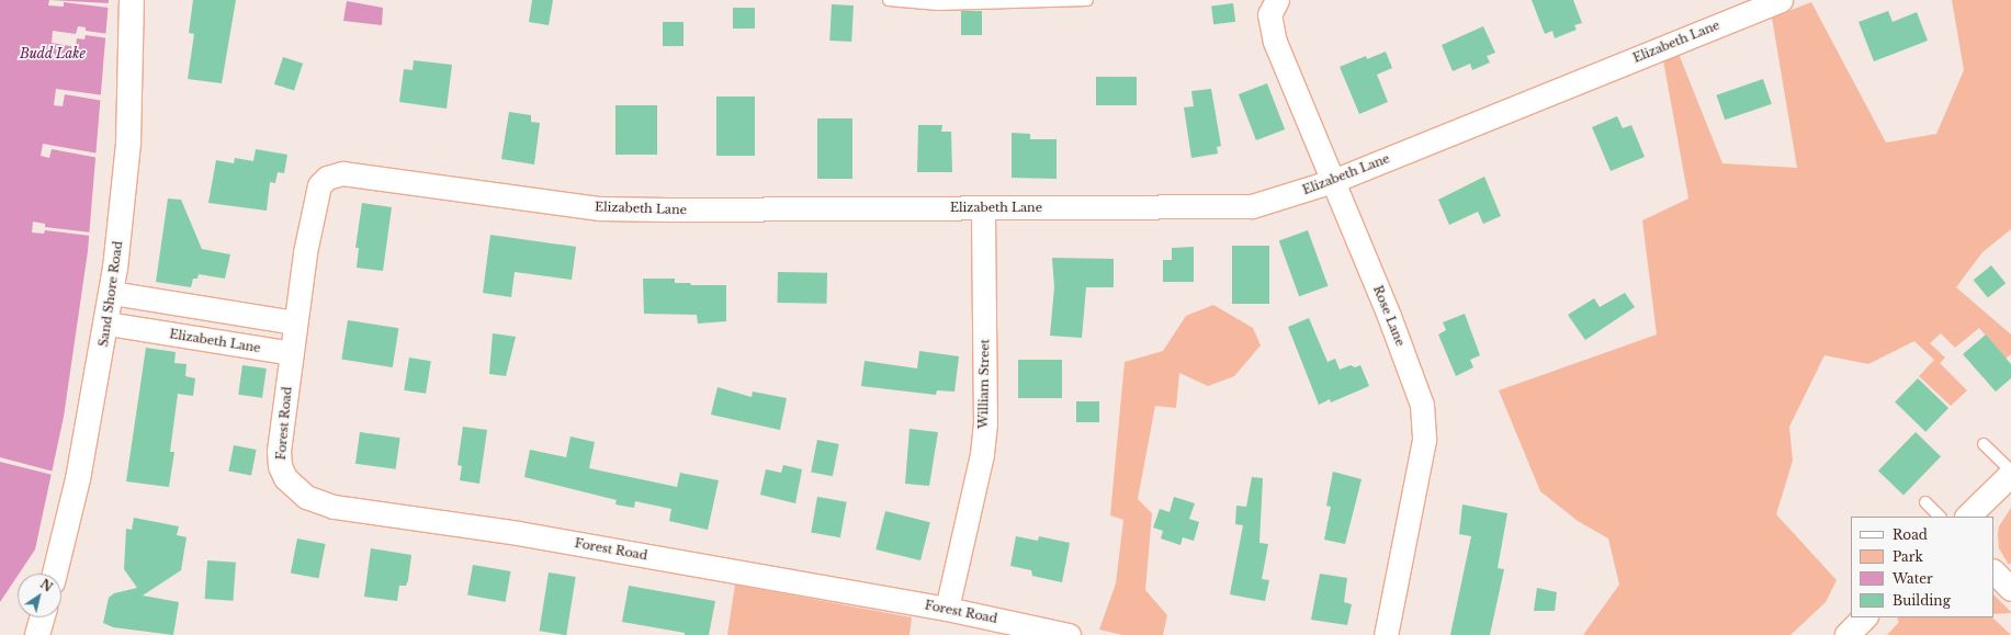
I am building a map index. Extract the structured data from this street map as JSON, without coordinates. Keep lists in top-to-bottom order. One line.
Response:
{"streets":{"street":["Elizabeth Lane","Sand Shore Road","Rose Lane","William Street","Forest Road"]},"crossings":[["Elizabeth Lane","Sand Shore Road"],["Elizabeth Lane","Rose Lane"],["Elizabeth Lane","William Street"],["Elizabeth Lane","Forest Road"],["William Street","Forest Road"]],"water":["Budd Lake"],"legend":["Road","Park","Water","Building"],"north":"top right"}
